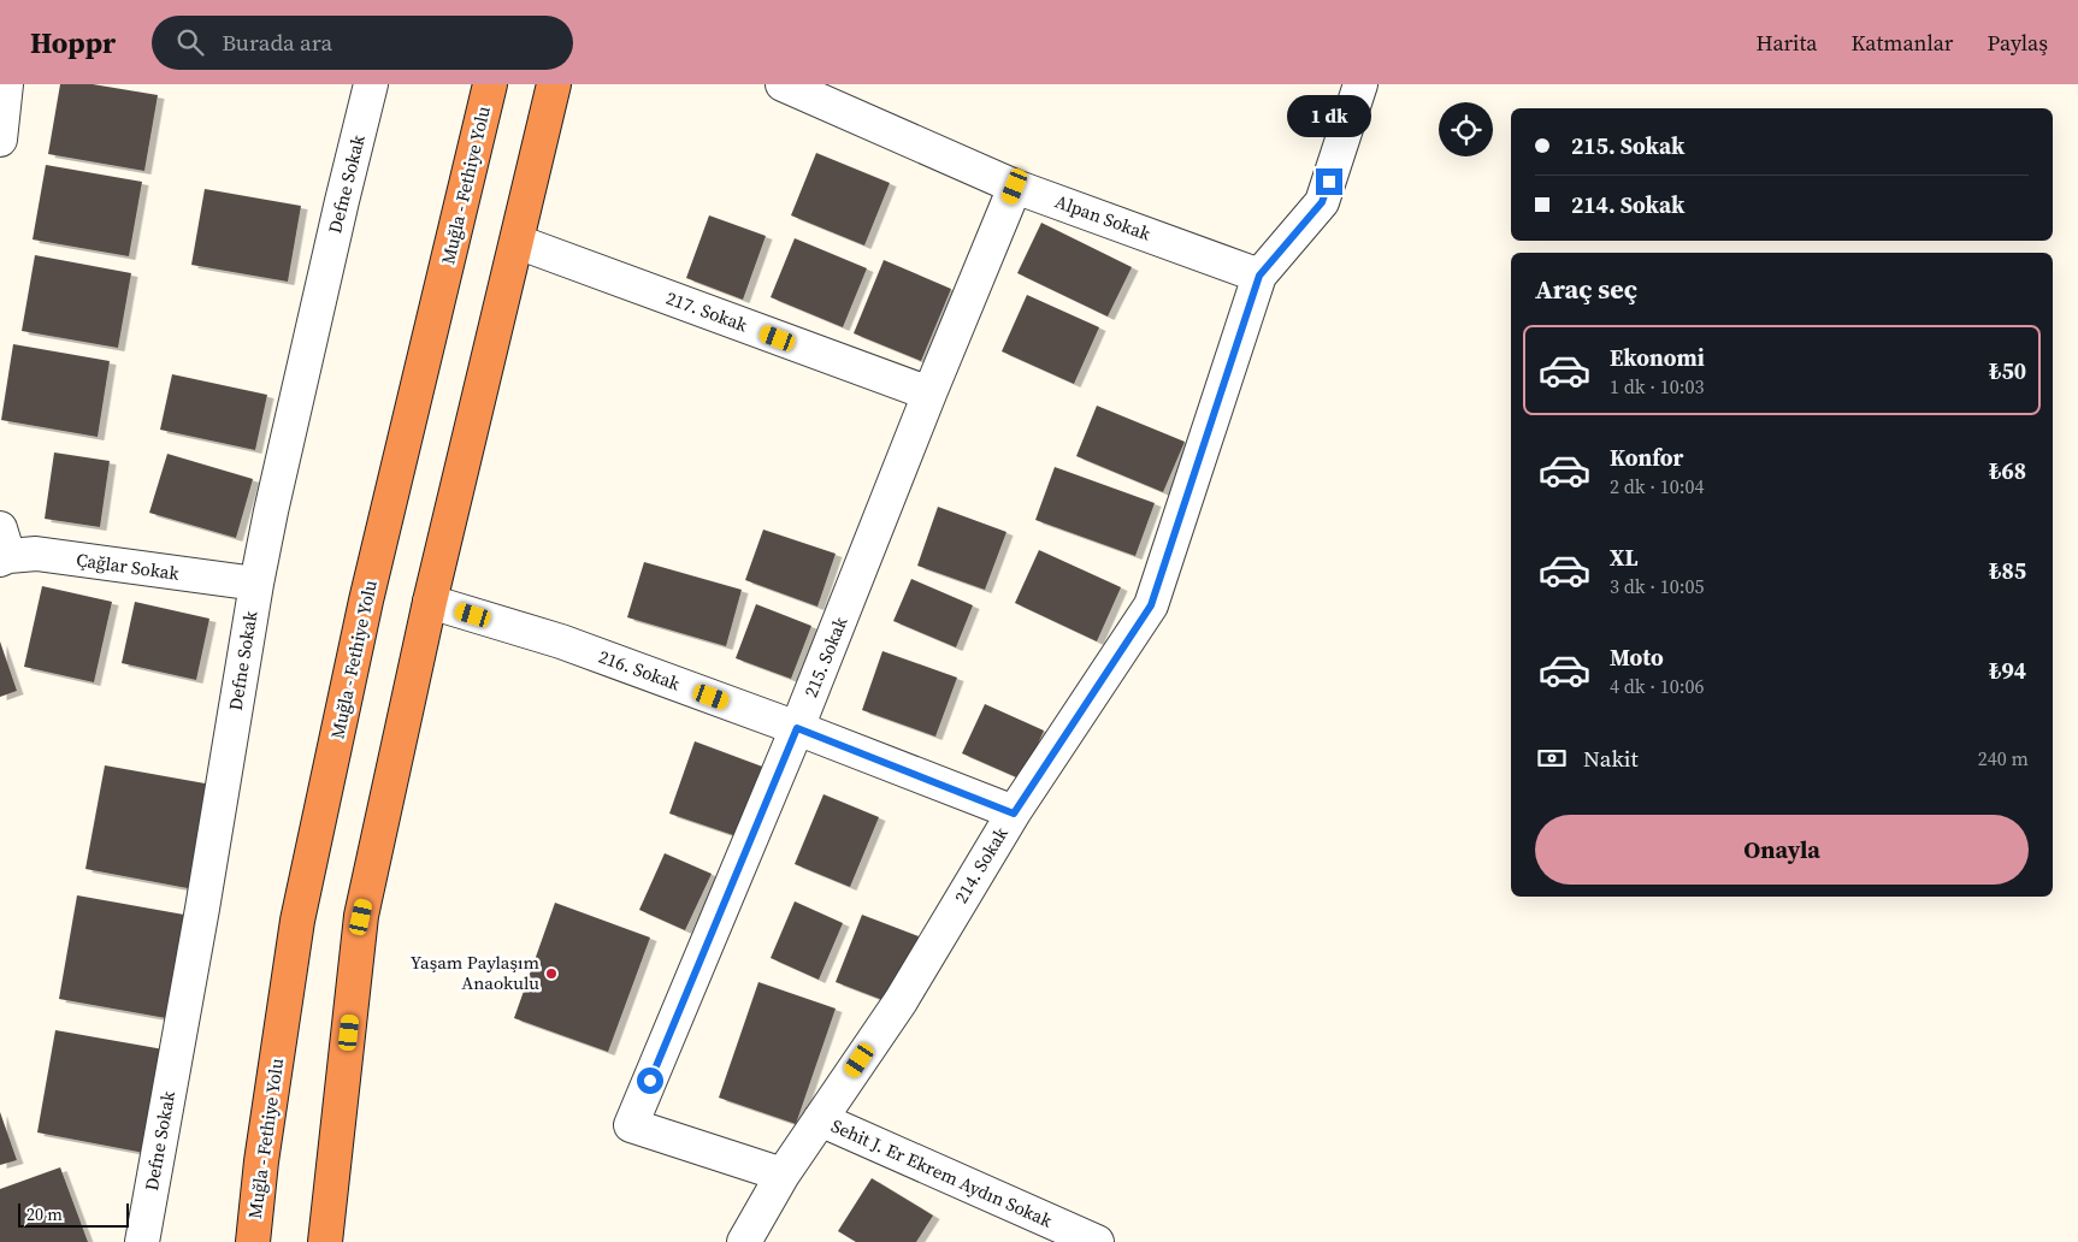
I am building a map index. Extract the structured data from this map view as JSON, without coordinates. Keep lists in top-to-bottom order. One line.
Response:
{"streets":{"highway":["Muğla - Fethiye Yolu"],"street":["Defne Sokak","Alpan Sokak","217. Sokak","Çağlar Sokak","215. Sokak","216. Sokak","214. Sokak","Sehit J. Er Ekrem Aydın Sokak"]},"crossings":[["Defne Sokak","Çağlar Sokak"],["Alpan Sokak","215. Sokak"],["Alpan Sokak","214. Sokak"],["217. Sokak","215. Sokak"],["215. Sokak","216. Sokak"],["215. Sokak","214. Sokak"],["216. Sokak","214. Sokak"],["214. Sokak","Sehit J. Er Ekrem Aydın Sokak"]],"places":["Yaşam Paylaşım Anaokulu"],"scale_bar":"20 m","page":{"header":"Hoppr","search":"Burada ara","nav":["Harita","Katmanlar","Paylaş"],"bubble":"1 dk","banner":["215. Sokak","214. Sokak"],"heading":"Araç seç","list":[{"name":"Ekonomi","note":"1 dk · 10:03","value":"₺50"},{"name":"Konfor","note":"2 dk · 10:04","value":"₺68"},{"name":"XL","note":"3 dk · 10:05","value":"₺85"},{"name":"Moto","note":"4 dk · 10:06","value":"₺94"}],"pay":["Nakit","240 m"],"buttons":"Onayla","scale":"20 m"}}
